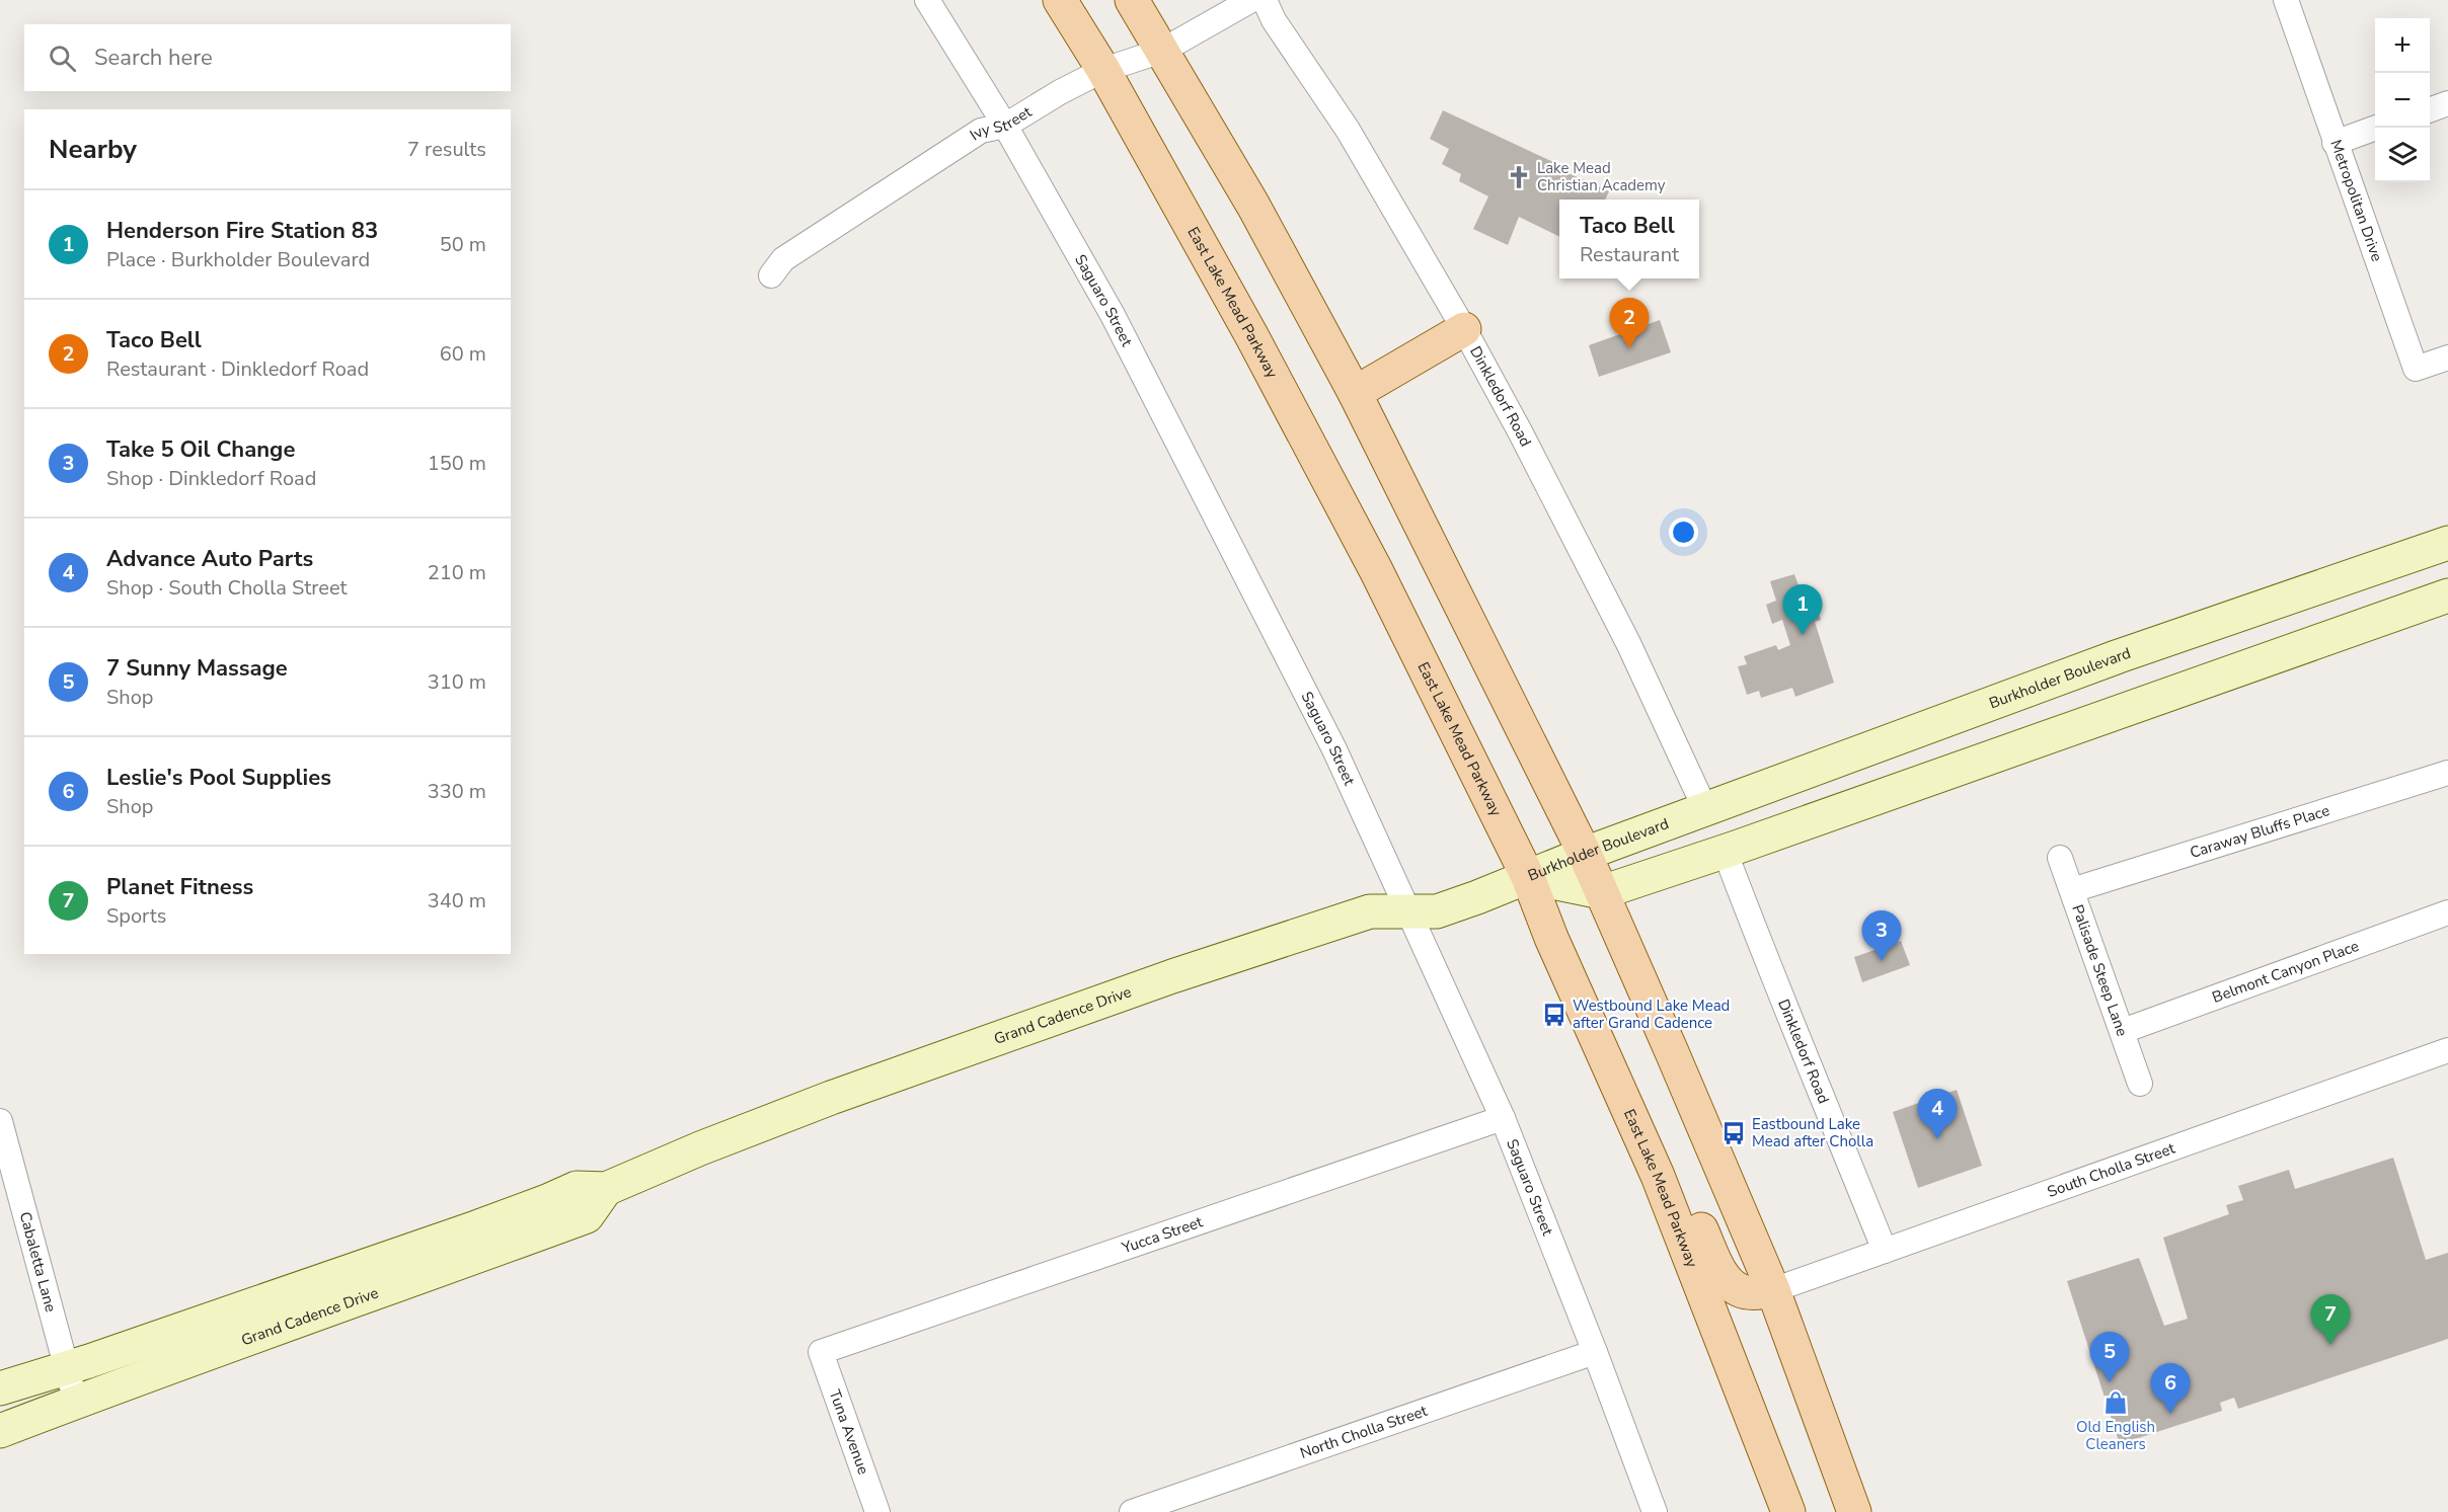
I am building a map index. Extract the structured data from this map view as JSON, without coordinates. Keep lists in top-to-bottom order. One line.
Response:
{"streets":{"main road":["East Lake Mead Parkway","Burkholder Boulevard","Grand Cadence Drive"],"street":["Ivy Street","Metropolitan Drive","Saguaro Street","Dinkledorf Road","Caraway Bluffs Place","Palisade Steep Lane","Belmont Canyon Place","South Cholla Street","Yucca Street","Cabaletta Lane","Tuna Avenue","North Cholla Street"]},"crossings":[["Ivy Street","Saguaro Street"],["Ivy Street","East Lake Mead Parkway"],["Saguaro Street","Grand Cadence Drive"],["Saguaro Street","Yucca Street"],["Saguaro Street","North Cholla Street"],["East Lake Mead Parkway","Burkholder Boulevard"],["East Lake Mead Parkway","Grand Cadence Drive"],["Dinkledorf Road","Burkholder Boulevard"],["Dinkledorf Road","South Cholla Street"],["Burkholder Boulevard","Grand Cadence Drive"],["Caraway Bluffs Place","Palisade Steep Lane"],["Palisade Steep Lane","Belmont Canyon Place"],["Grand Cadence Drive","Cabaletta Lane"],["Yucca Street","Tuna Avenue"]],"places":{"church":["Lake Mead Christian Academy"],"bus stop":["Westbound Lake Mead after Grand Cadence","Eastbound Lake Mead after Cholla"],"shop":["Old English Cleaners"]},"page":{"map_buttons":["+","−"],"search":"Search here","heading":["Nearby","7 results"],"list":[{"mark":"1","name":"Henderson Fire Station 83","note":"Place · Burkholder Boulevard","value":"50 m"},{"mark":"2","name":"Taco Bell","note":"Restaurant · Dinkledorf Road","value":"60 m"},{"mark":"3","name":"Take 5 Oil Change","note":"Shop · Dinkledorf Road","value":"150 m"},{"mark":"4","name":"Advance Auto Parts","note":"Shop · South Cholla Street","value":"210 m"},{"mark":"5","name":"7 Sunny Massage","note":"Shop","value":"310 m"},{"mark":"6","name":"Leslie's Pool Supplies","note":"Shop","value":"330 m"},{"mark":"7","name":"Planet Fitness","note":"Sports","value":"340 m"}],"popup":["Taco Bell","Restaurant"],"pins":["2","1","3","4","7","5","6"]}}
